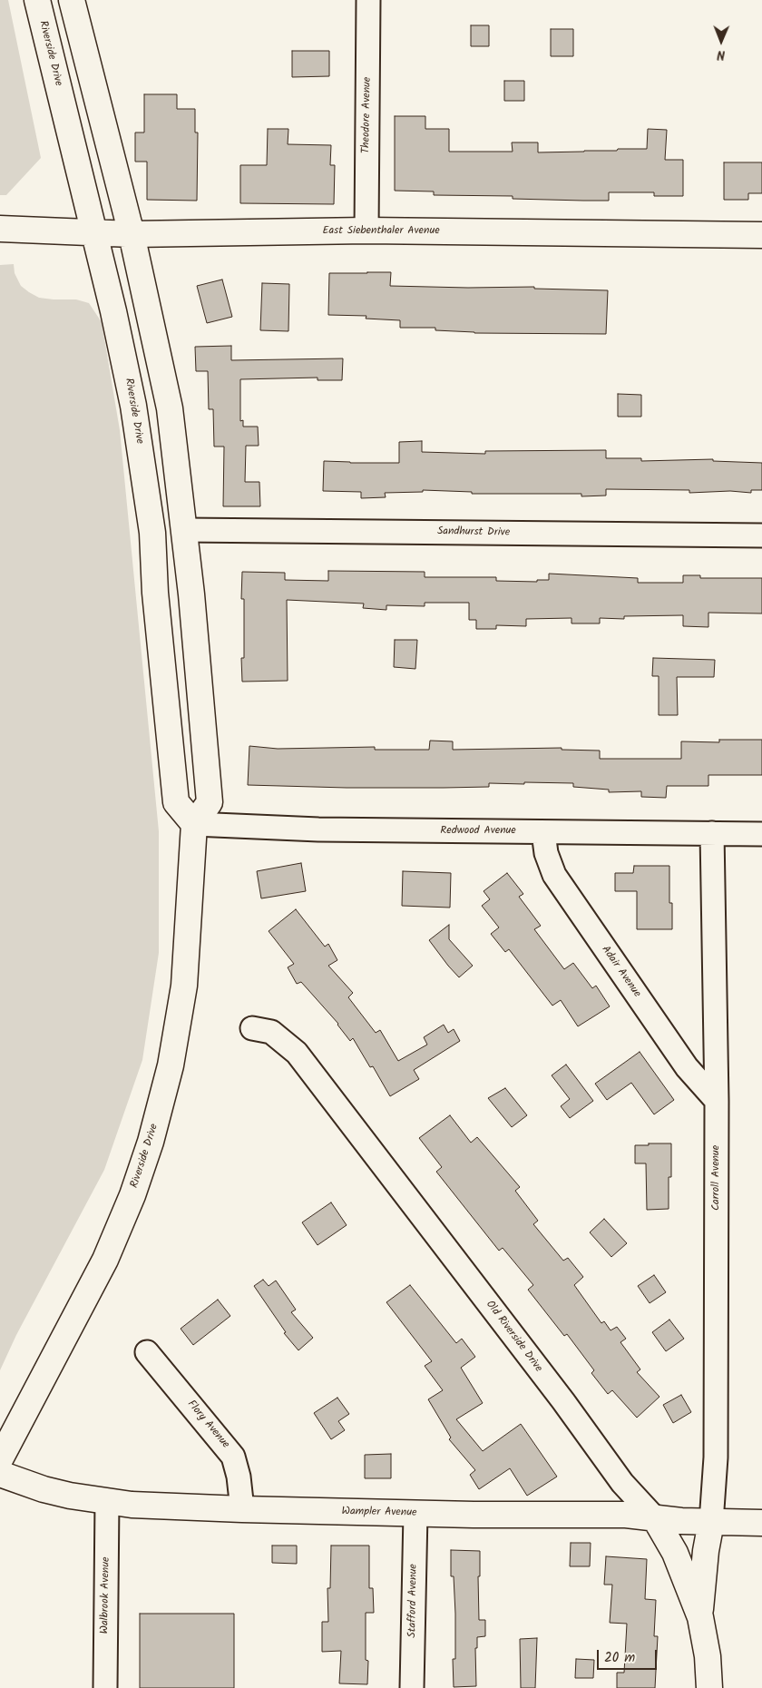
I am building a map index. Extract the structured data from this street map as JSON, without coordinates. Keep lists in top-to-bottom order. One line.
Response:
{"streets":{"main road":["Riverside Drive","East Siebenthaler Avenue","Old Riverside Drive","Wampler Avenue"],"street":["Theodore Avenue","Sandhurst Drive","Redwood Avenue","Adair Avenue","Carroll Avenue","Flory Avenue","Walbrook Avenue","Stafford Avenue"]},"crossings":[["Riverside Drive","East Siebenthaler Avenue"],["Riverside Drive","Redwood Avenue"],["Theodore Avenue","East Siebenthaler Avenue"],["Redwood Avenue","Adair Avenue"],["Redwood Avenue","Carroll Avenue"],["Adair Avenue","Carroll Avenue"],["Carroll Avenue","Wampler Avenue"],["Old Riverside Drive","Wampler Avenue"],["Flory Avenue","Wampler Avenue"],["Wampler Avenue","Walbrook Avenue"],["Wampler Avenue","Stafford Avenue"]],"scale_bar":"20 m","north":"bottom"}
